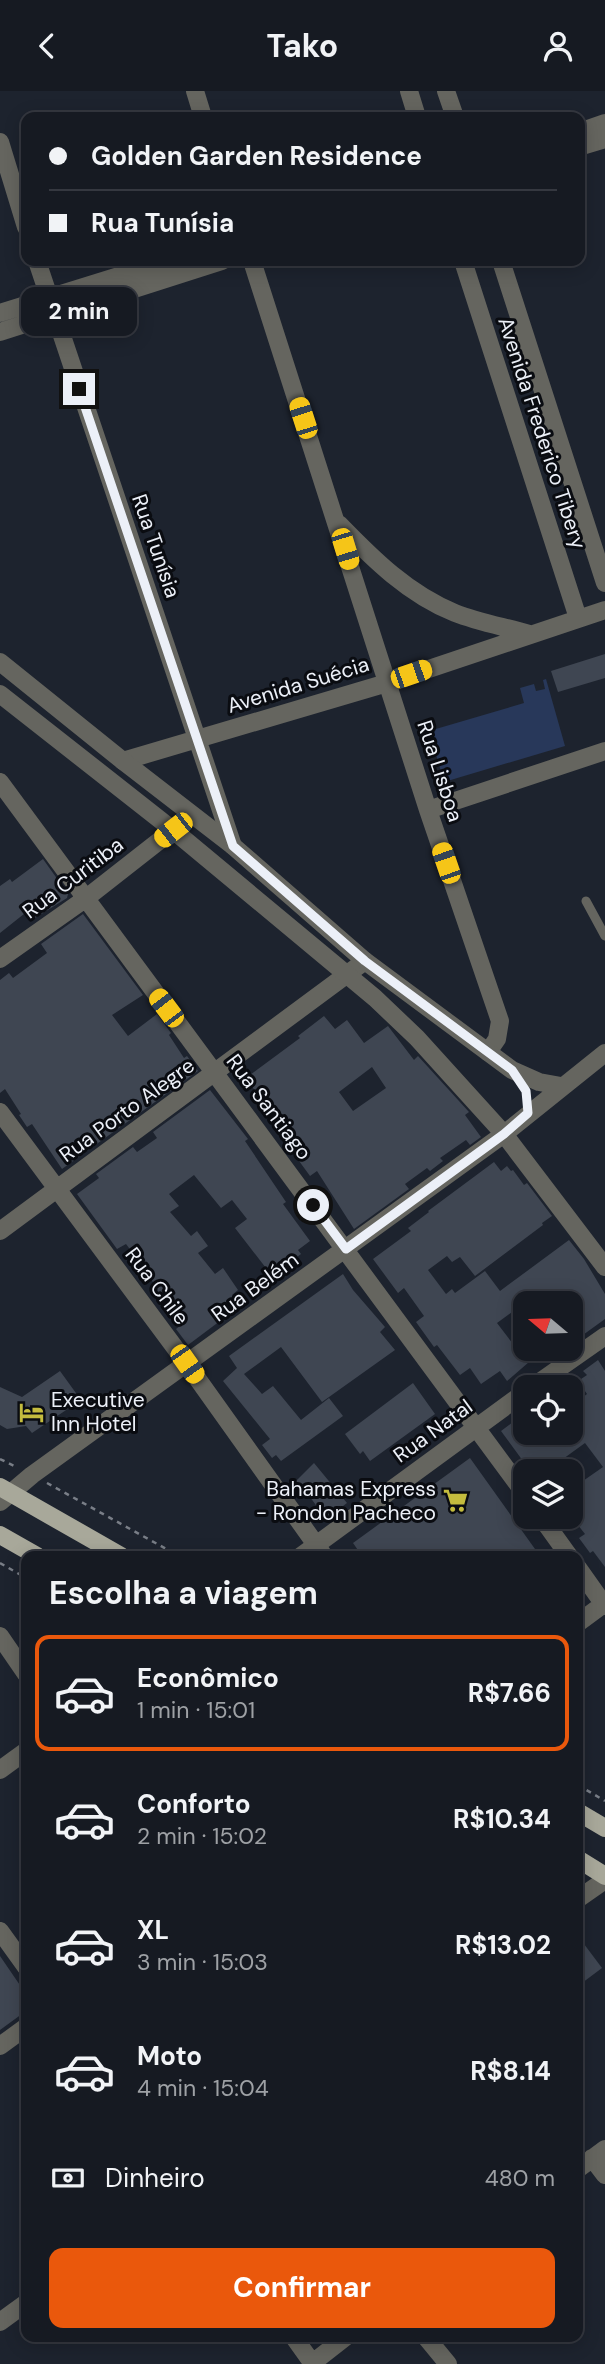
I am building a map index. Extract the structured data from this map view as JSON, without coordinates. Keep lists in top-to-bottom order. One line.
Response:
{"streets":{"street":["Avenida Frederico Tibery","Rua Tunísia","Avenida Suécia","Rua Lisboa","Rua Curitiba","Rua Santiago","Rua Porto Alegre","Rua Chile","Rua Belém","Rua Natal"]},"crossings":[["Avenida Frederico Tibery","Avenida Suécia"],["Rua Tunísia","Avenida Suécia"],["Avenida Suécia","Rua Lisboa"],["Rua Curitiba","Rua Santiago"],["Rua Santiago","Rua Porto Alegre"],["Rua Santiago","Rua Belém"],["Rua Santiago","Rua Natal"],["Rua Porto Alegre","Rua Chile"],["Rua Chile","Rua Belém"],["Rua Chile","Rua Natal"]],"places":{"hotel":["Executive Inn Hotel"],"supermarket":["Bahamas Express - Rondon Pacheco"]},"north":"left","page":{"header":"Tako","banner":["Golden Garden Residence","Rua Tunísia"],"bubble":"2 min","heading":"Escolha a viagem","list":[{"name":"Econômico","note":"1 min · 15:01","value":"R$7.66"},{"name":"Conforto","note":"2 min · 15:02","value":"R$10.34"},{"name":"XL","note":"3 min · 15:03","value":"R$13.02"},{"name":"Moto","note":"4 min · 15:04","value":"R$8.14"}],"pay":["Dinheiro","480 m"],"buttons":"Confirmar"}}
